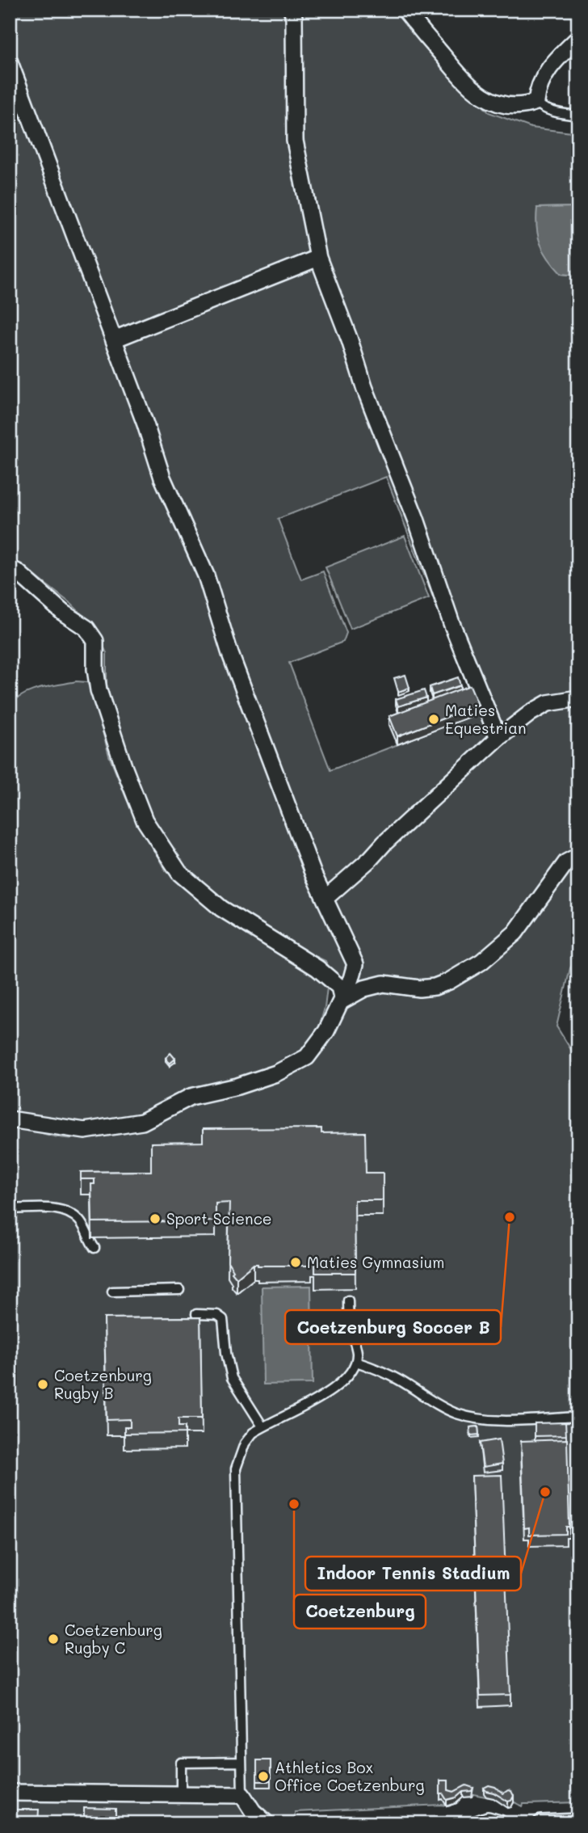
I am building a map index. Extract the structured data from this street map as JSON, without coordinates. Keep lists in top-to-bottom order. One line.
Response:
{"places":["Maties Equestrian","Coetzenburg Soccer B","Sport Science","Maties Gymnasium","Coetzenburg Rugby B","Indoor Tennis Stadium","Coetzenburg","Coetzenburg Rugby C","Athletics Box Office Coetzenburg"]}
